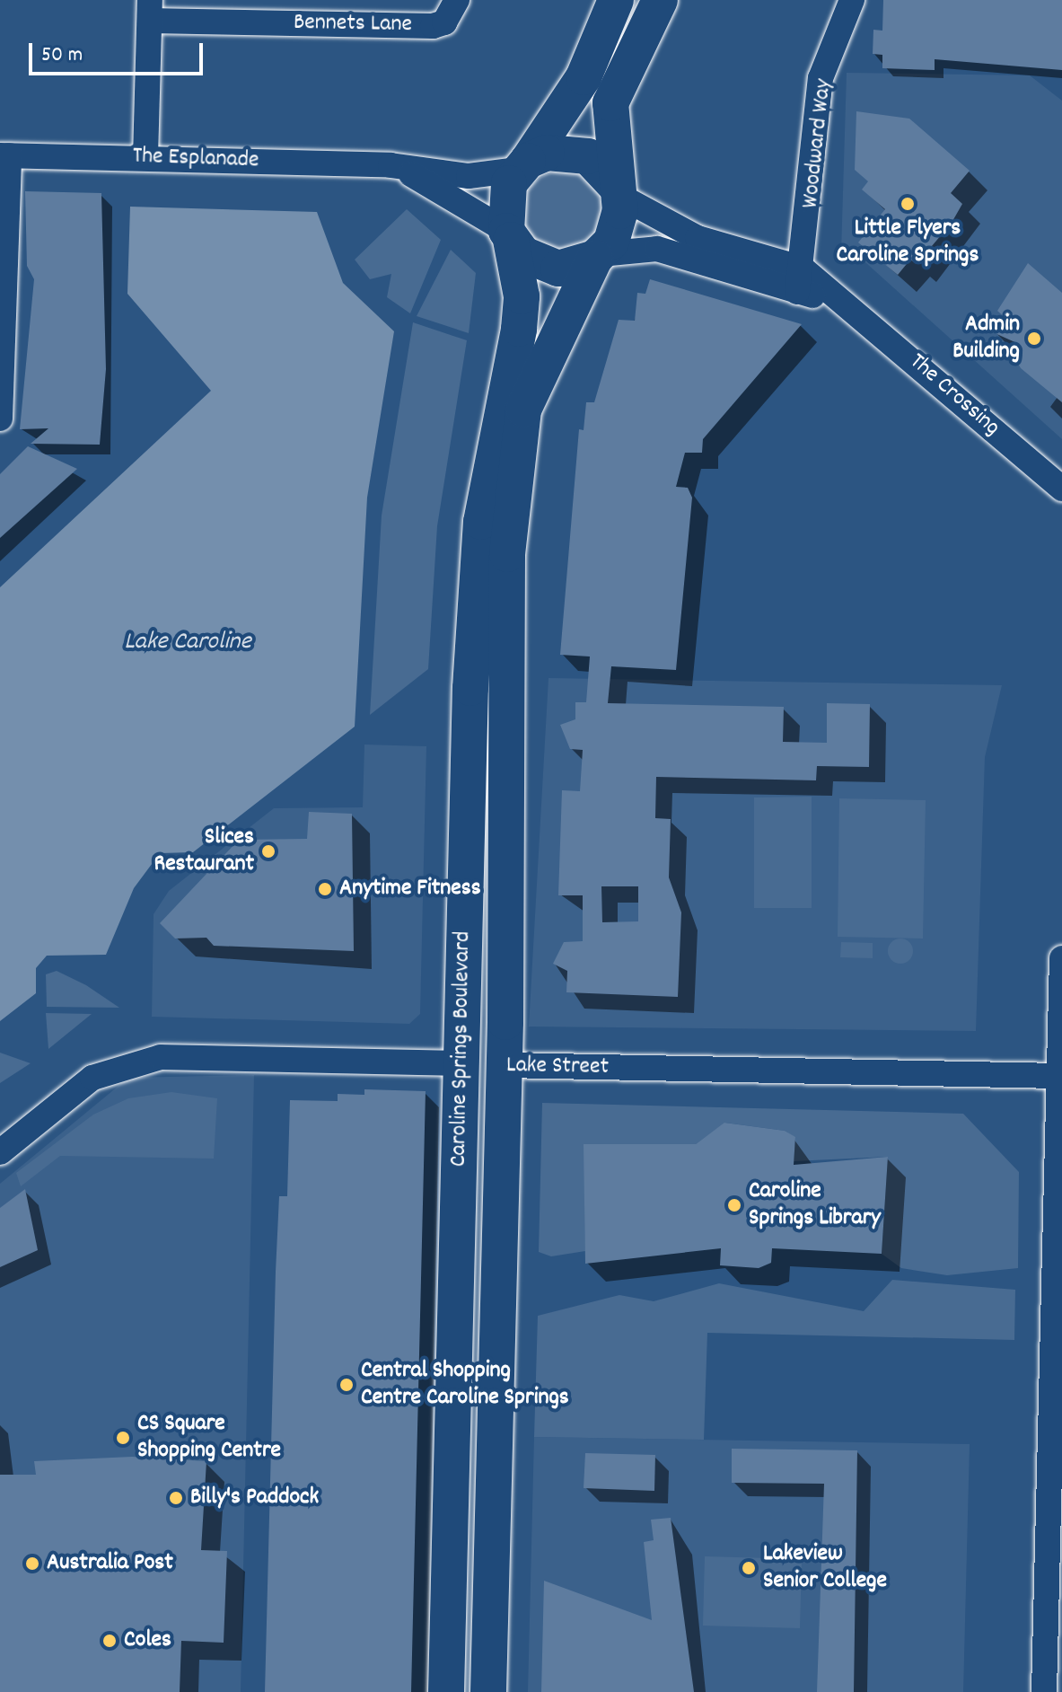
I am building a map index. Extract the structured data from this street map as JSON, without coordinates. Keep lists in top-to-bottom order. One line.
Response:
{"streets":{"main road":["Caroline Springs Boulevard","Lake Street"],"street":["Bennets Lane","Woodward Way","The Esplanade","The Crossing"]},"crossings":[["Woodward Way","The Crossing"],["The Esplanade","The Crossing"],["The Esplanade","Caroline Springs Boulevard"],["The Crossing","Caroline Springs Boulevard"],["Caroline Springs Boulevard","Lake Street"]],"water":["Lake Caroline"],"places":["Little Flyers Caroline Springs","Admin Building","Slices Restaurant","Anytime Fitness","Caroline Springs Library","Central Shopping Centre Caroline Springs","CS Square Shopping Centre","Billy's Paddock","Australia Post","Lakeview Senior College","Coles"],"scale_bar":"50 m"}
